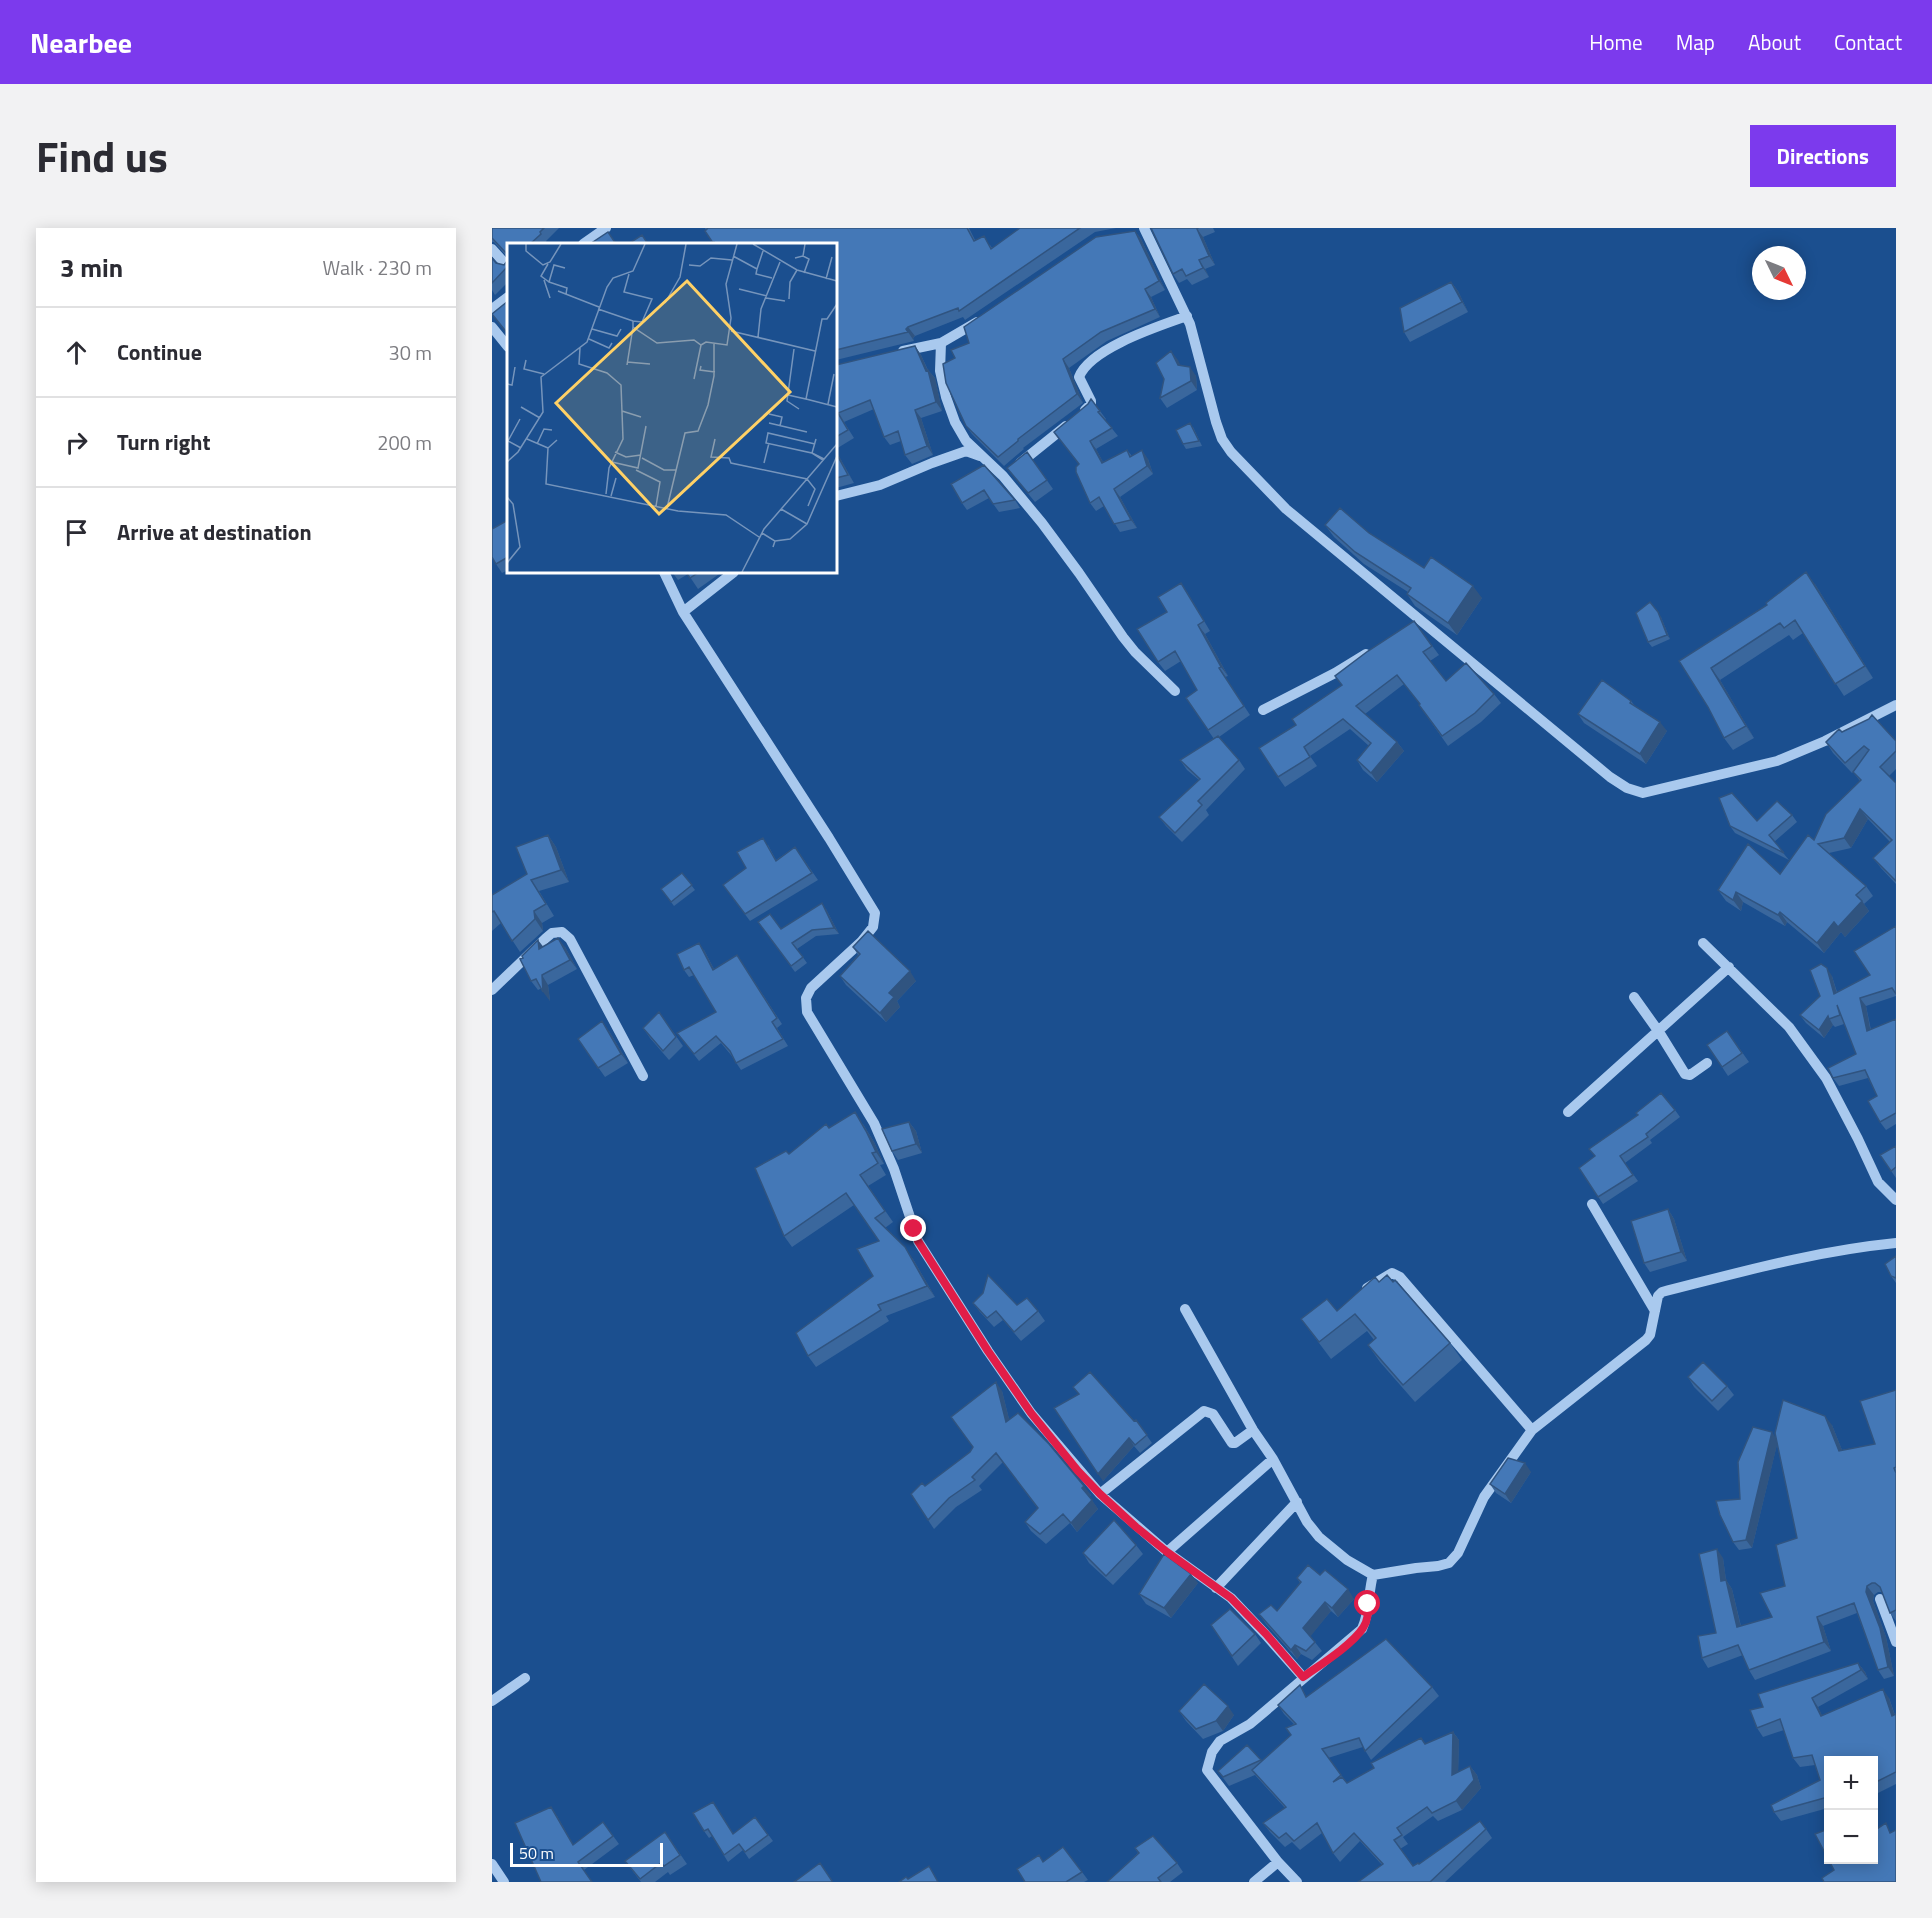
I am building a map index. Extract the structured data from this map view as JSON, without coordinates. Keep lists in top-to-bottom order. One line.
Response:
{"scale_bar":"50 m","north":"bottom right","page":{"header":"Nearbee","nav":["Home","Map","About","Contact"],"title":"Find us","buttons":"Directions","heading":["3 min","Walk · 230 m"],"list":[["Continue","30 m"],["Turn right","200 m"],"Arrive at destination"],"map_buttons":["+","−"],"scale":"50 m"}}
